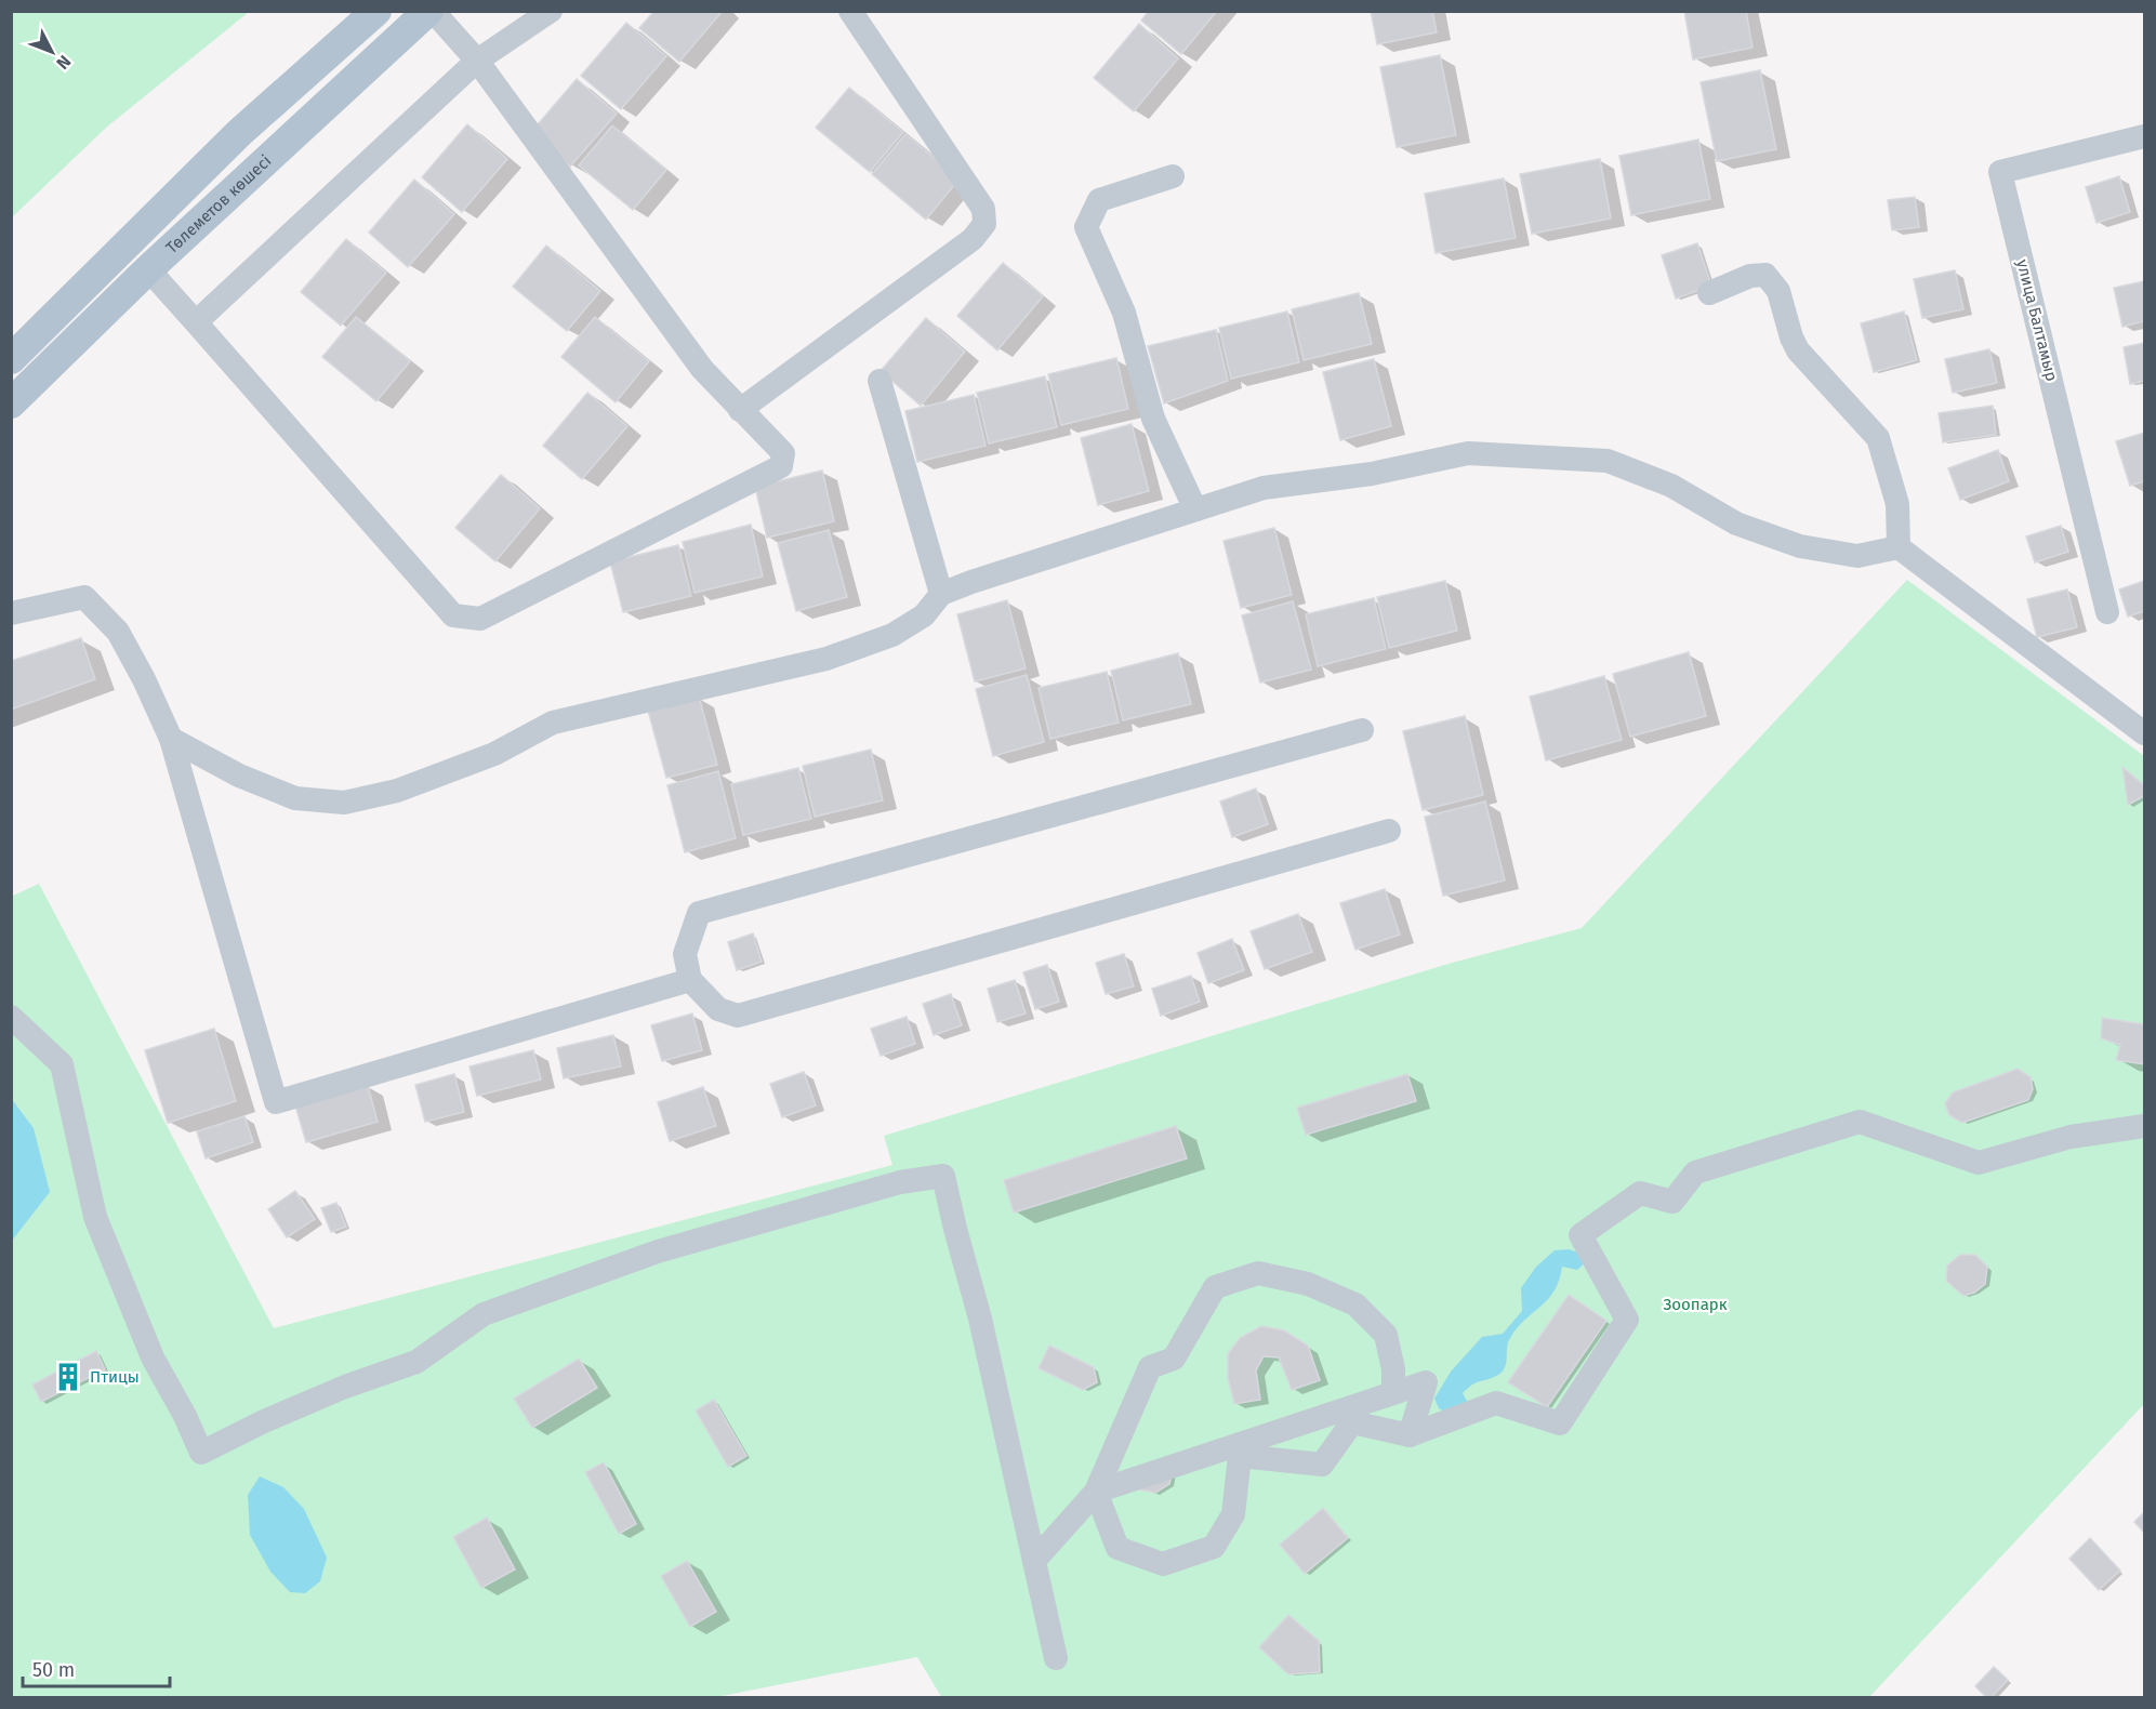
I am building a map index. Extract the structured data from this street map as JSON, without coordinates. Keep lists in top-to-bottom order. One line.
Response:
{"streets":{"main road":["Төлеметов көшесі"],"street":["улица Балтамыр"]},"parks":["Зоопарк"],"places":{"building":["Птицы"]},"scale_bar":"50 m","north":"bottom right"}
